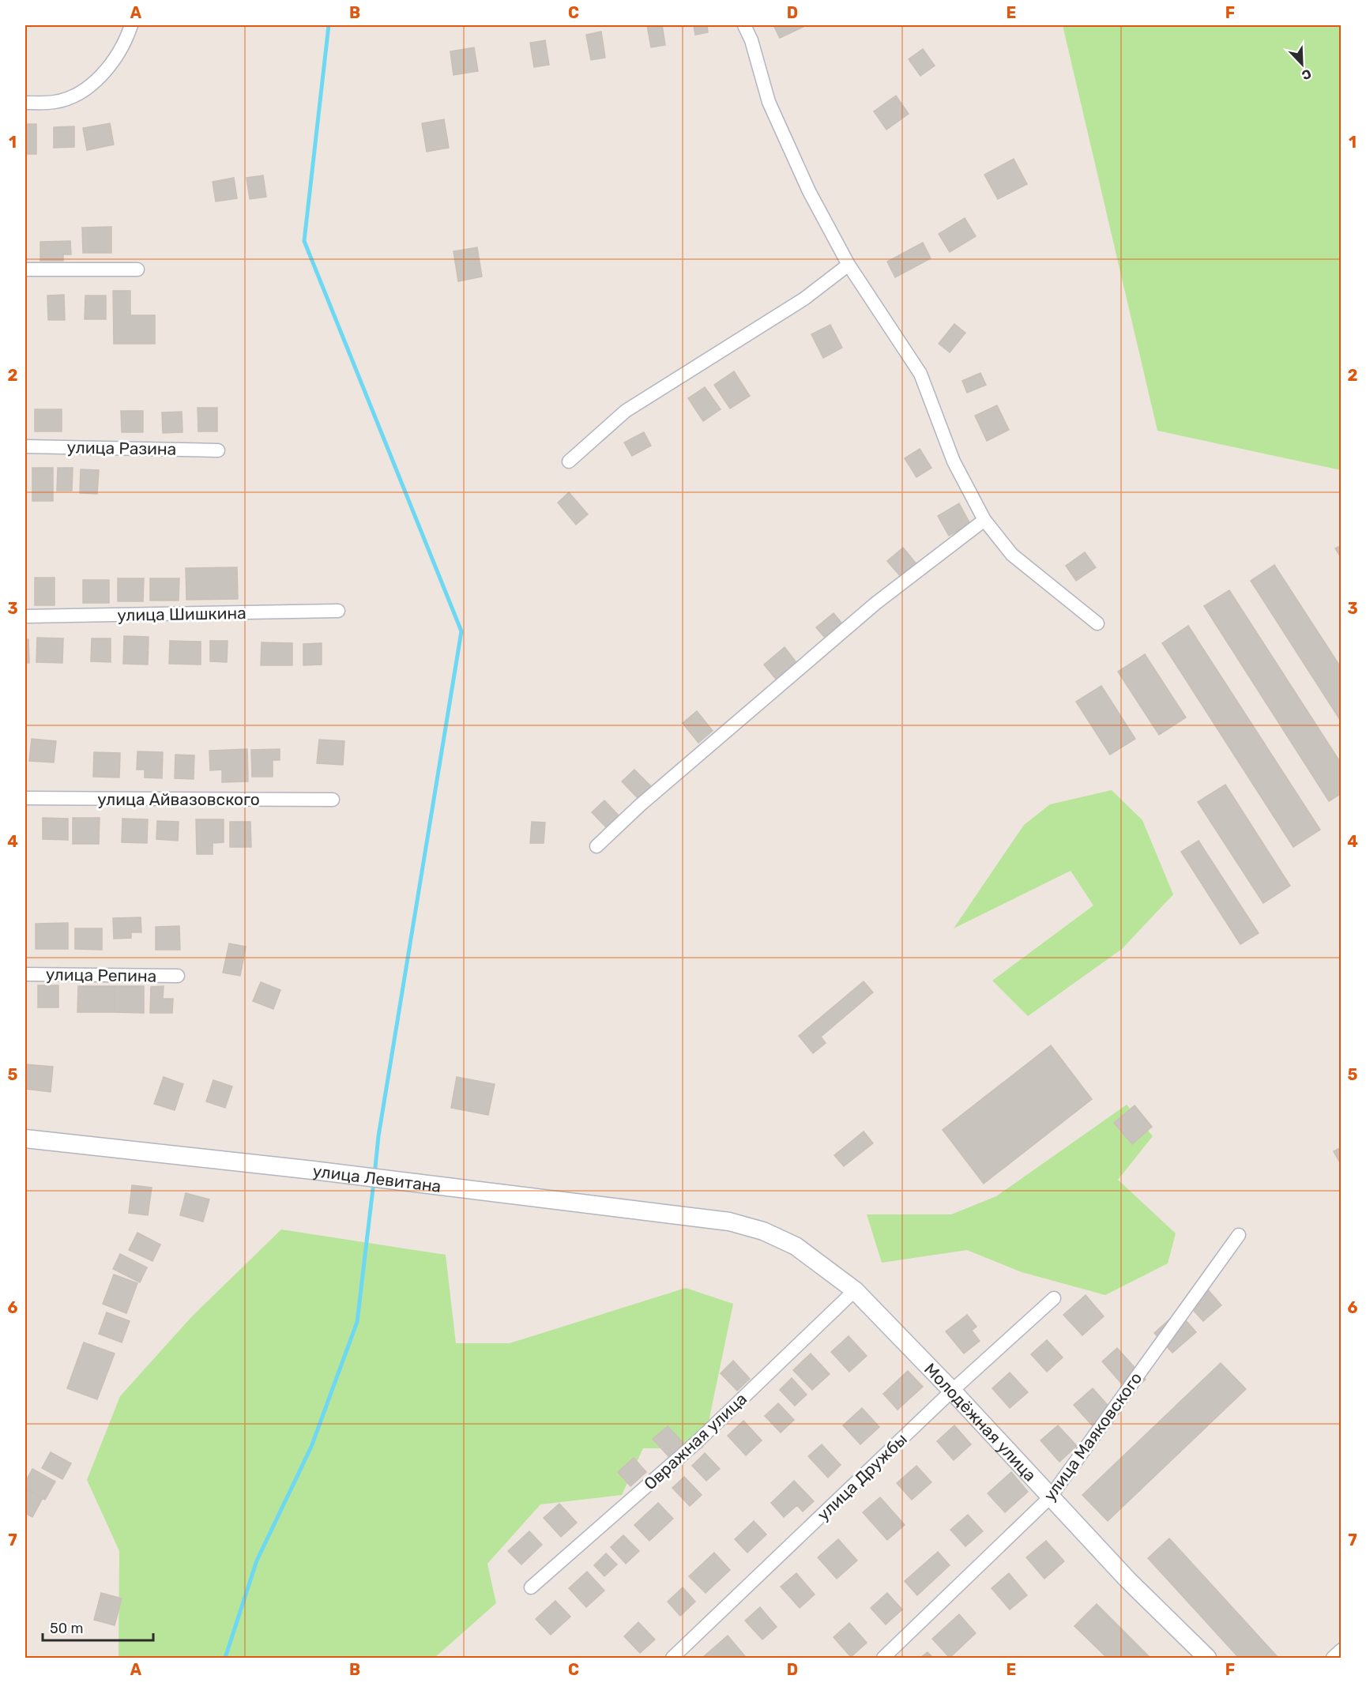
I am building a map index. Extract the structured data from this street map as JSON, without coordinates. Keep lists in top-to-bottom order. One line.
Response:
{"streets":{"main road":["улица Левитана","Молодёжная улица"],"street":["улица Разина","улица Шишкина","улица Айвазовского","улица Репина","улица Маяковского","Овражная улица","улица Дружбы"]},"crossings":[["улица Левитана","Молодёжная улица"],["Молодёжная улица","улица Маяковского"],["Молодёжная улица","Овражная улица"],["Молодёжная улица","улица Дружбы"]],"scale_bar":"50 m","north":"bottom right","grid":{"columns":["A","B","C","D","E","F"],"rows":["1","2","3","4","5","6","7"]}}
